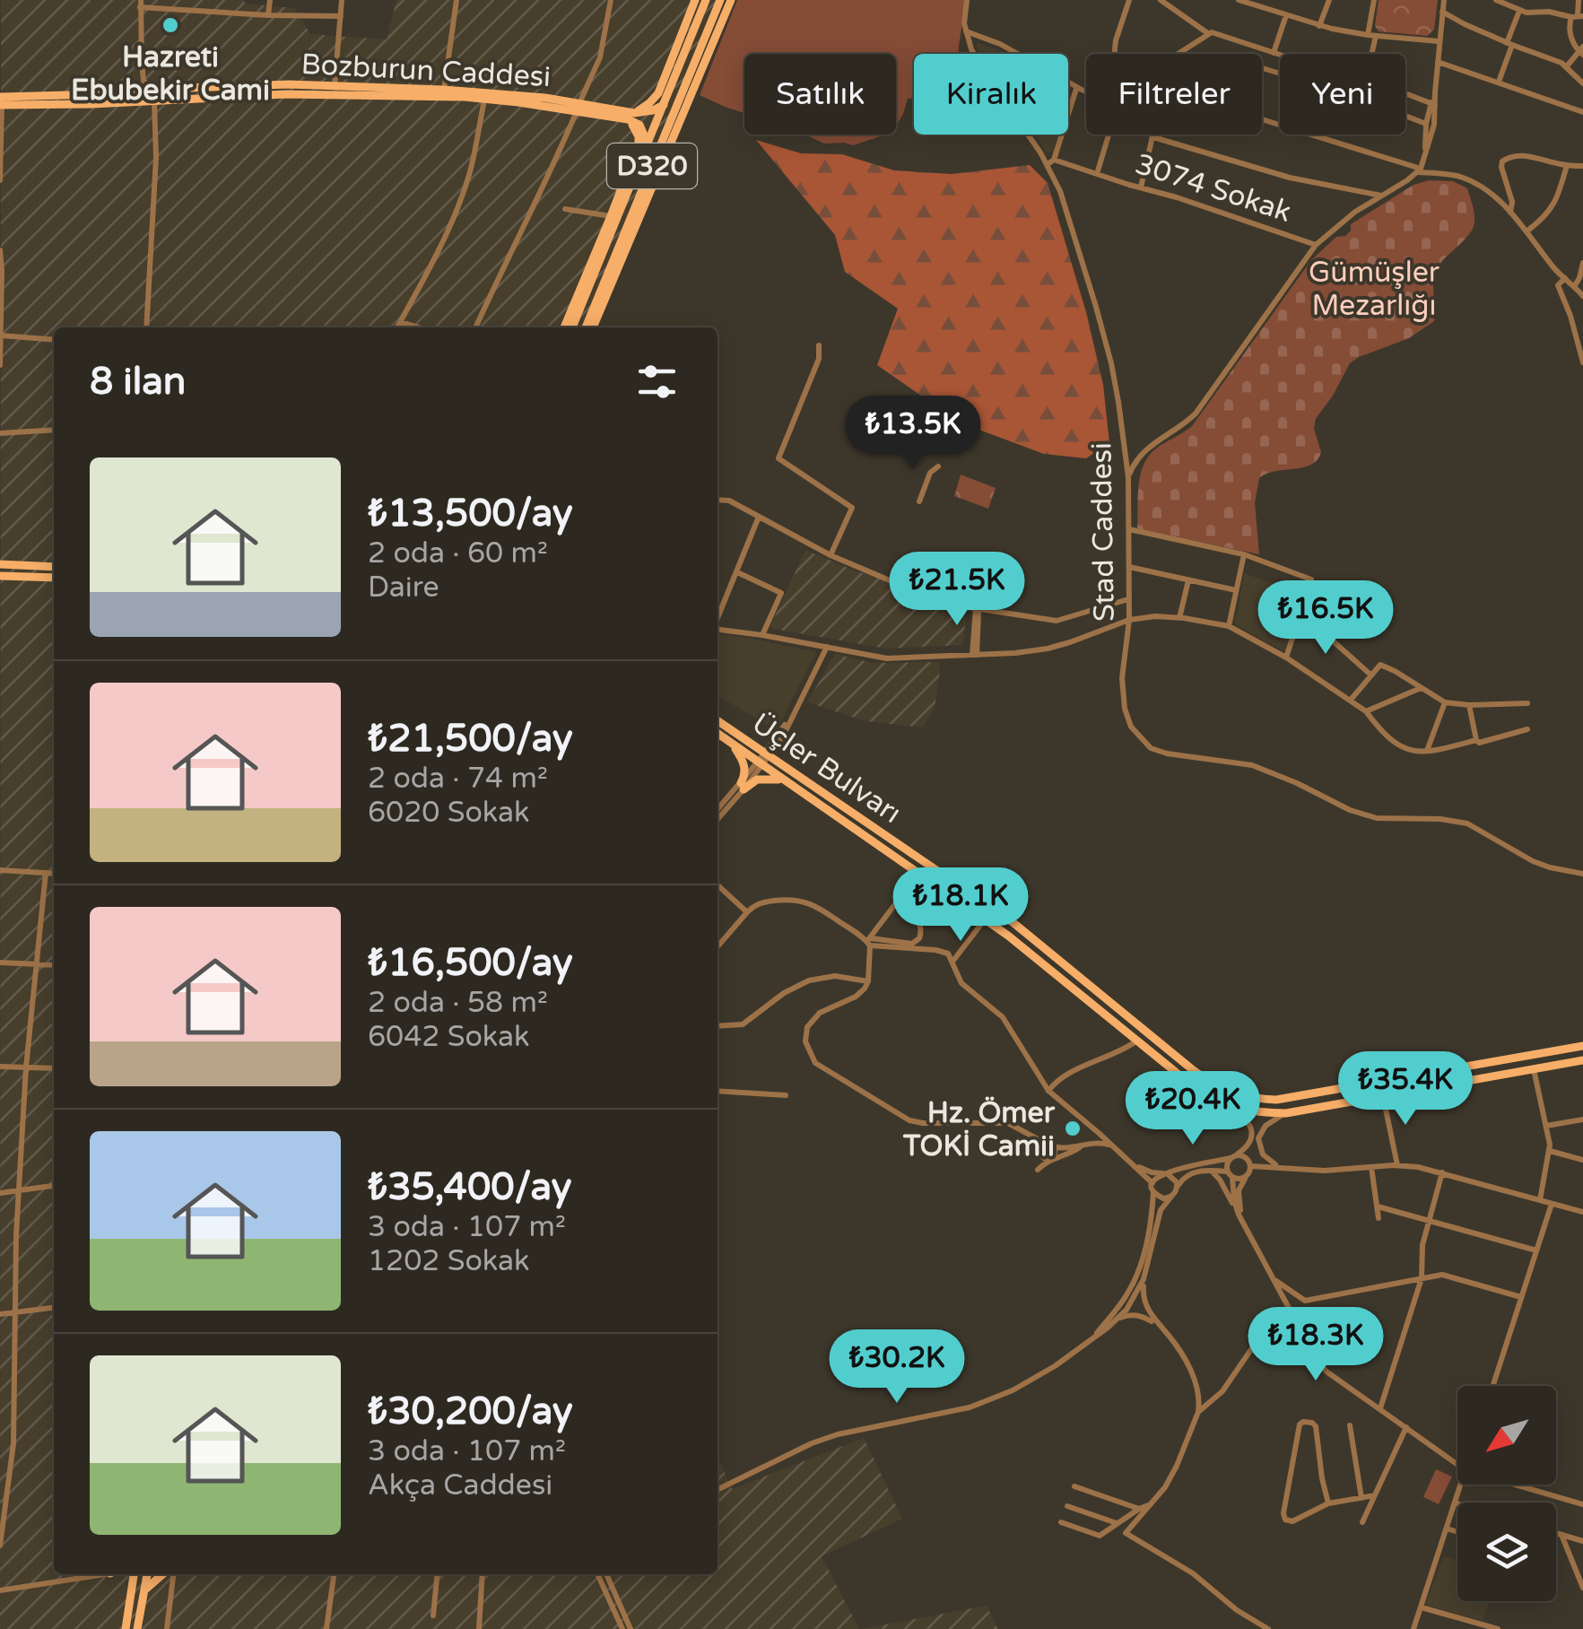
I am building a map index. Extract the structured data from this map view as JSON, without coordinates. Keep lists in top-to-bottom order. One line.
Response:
{"streets":{"main road":["Bozburun Caddesi","D320","Üçler Bulvarı"],"street":["3074 Sokak","Stad Caddesi"]},"crossings":[["3074 Sokak","Stad Caddesi"]],"parks":["Gümüşler Mezarlığı"],"places":["Hazreti Ebubekir Cami","Hz. Ömer TOKİ Camii"],"north":"bottom left","page":{"chip":["Satılık","Kiralık","Filtreler","Yeni"],"heading":"8 ilan","price":["₺13.5K","₺21.5K","₺16.5K","₺18.1K","₺35.4K","₺20.4K","₺18.3K","₺30.2K"],"list":[{"name":"₺13,500/ay","note":"2 oda · 60 m² · Daire"},{"name":"₺21,500/ay","note":"2 oda · 74 m² · 6020 Sokak"},{"name":"₺16,500/ay","note":"2 oda · 58 m² · 6042 Sokak"},{"name":"₺35,400/ay","note":"3 oda · 107 m² · 1202 Sokak"},{"name":"₺30,200/ay","note":"3 oda · 107 m² · Akça Caddesi"}]}}
